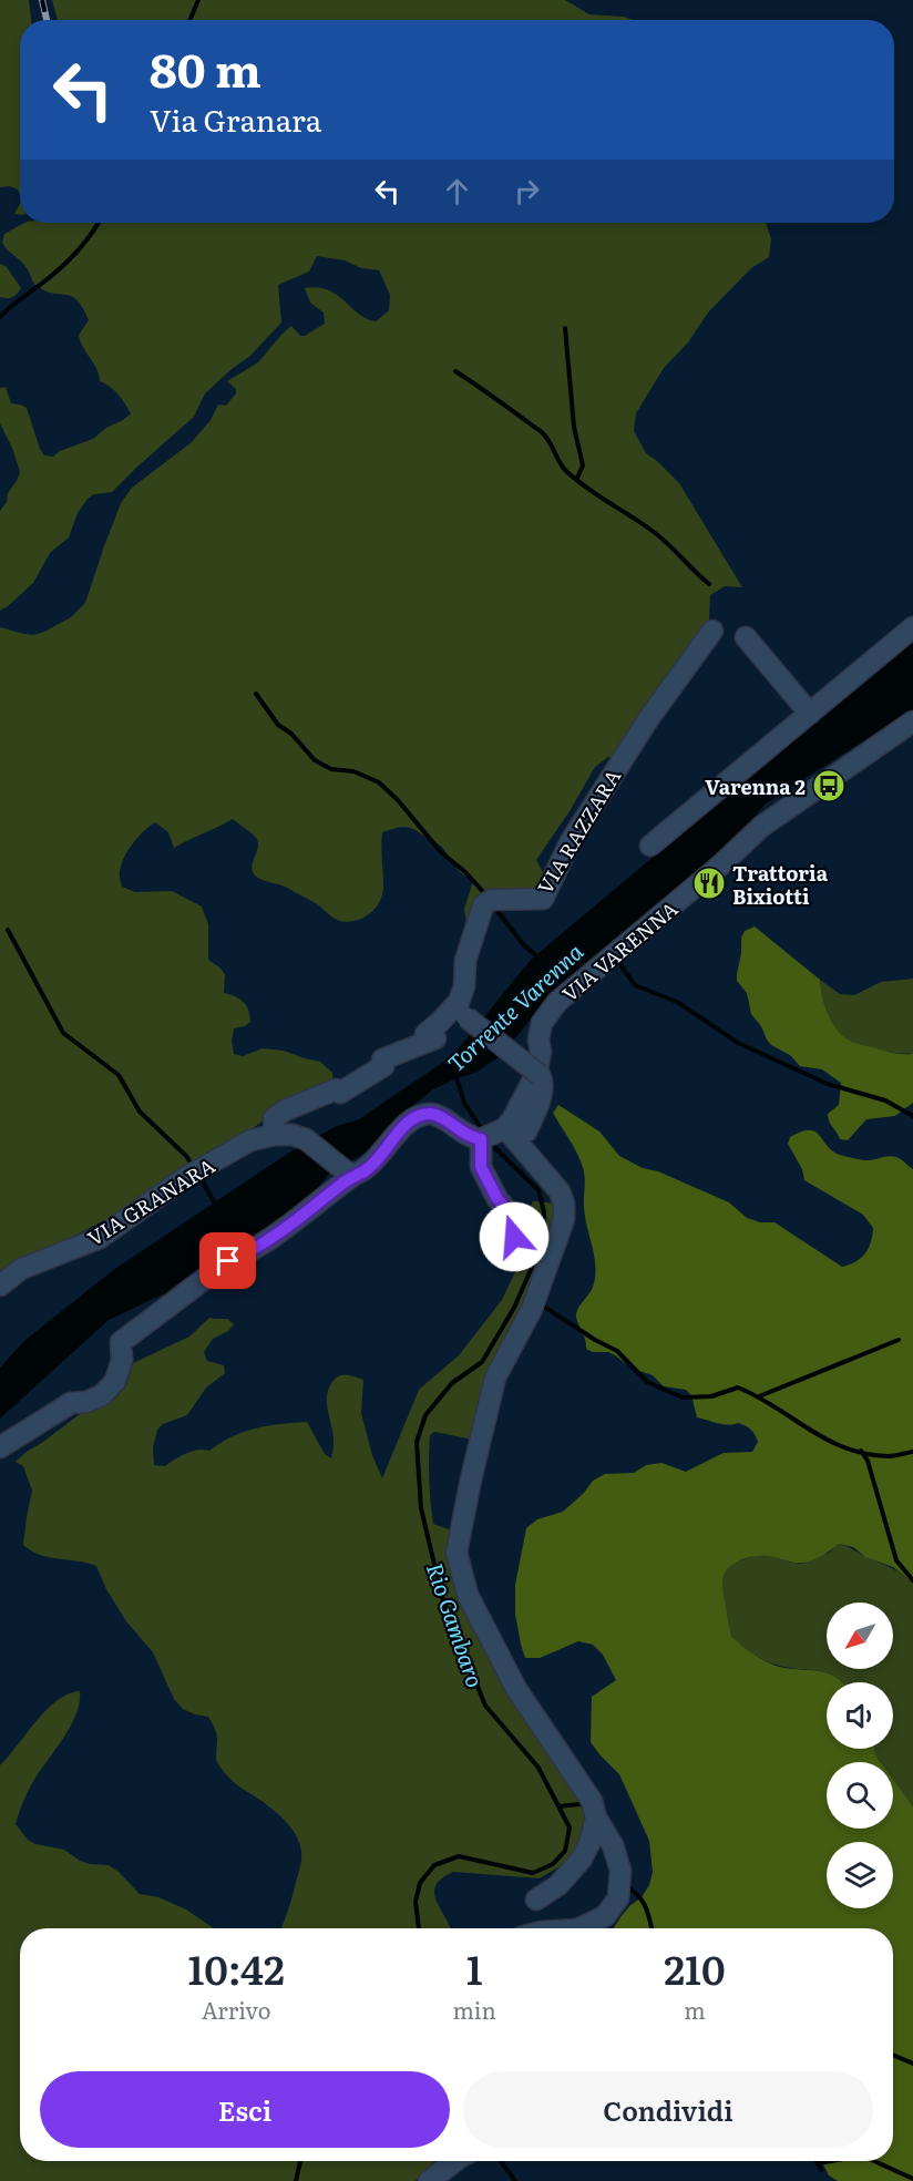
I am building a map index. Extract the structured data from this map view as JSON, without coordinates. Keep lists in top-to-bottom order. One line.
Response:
{"streets":{"street":["VIA RAZZARA","VIA VARENNA","VIA GRANARA"]},"water":["Torrente Varenna","Rio Gambaro"],"places":{"bus stop":["Varenna 2"],"restaurant":["Trattoria Bixiotti"]},"north":"bottom left","page":{"turn":["80 m","Via Granara"],"eta":["10:42","Arrivo","1","min","210","m"],"buttons":["Esci","Condividi"]}}
